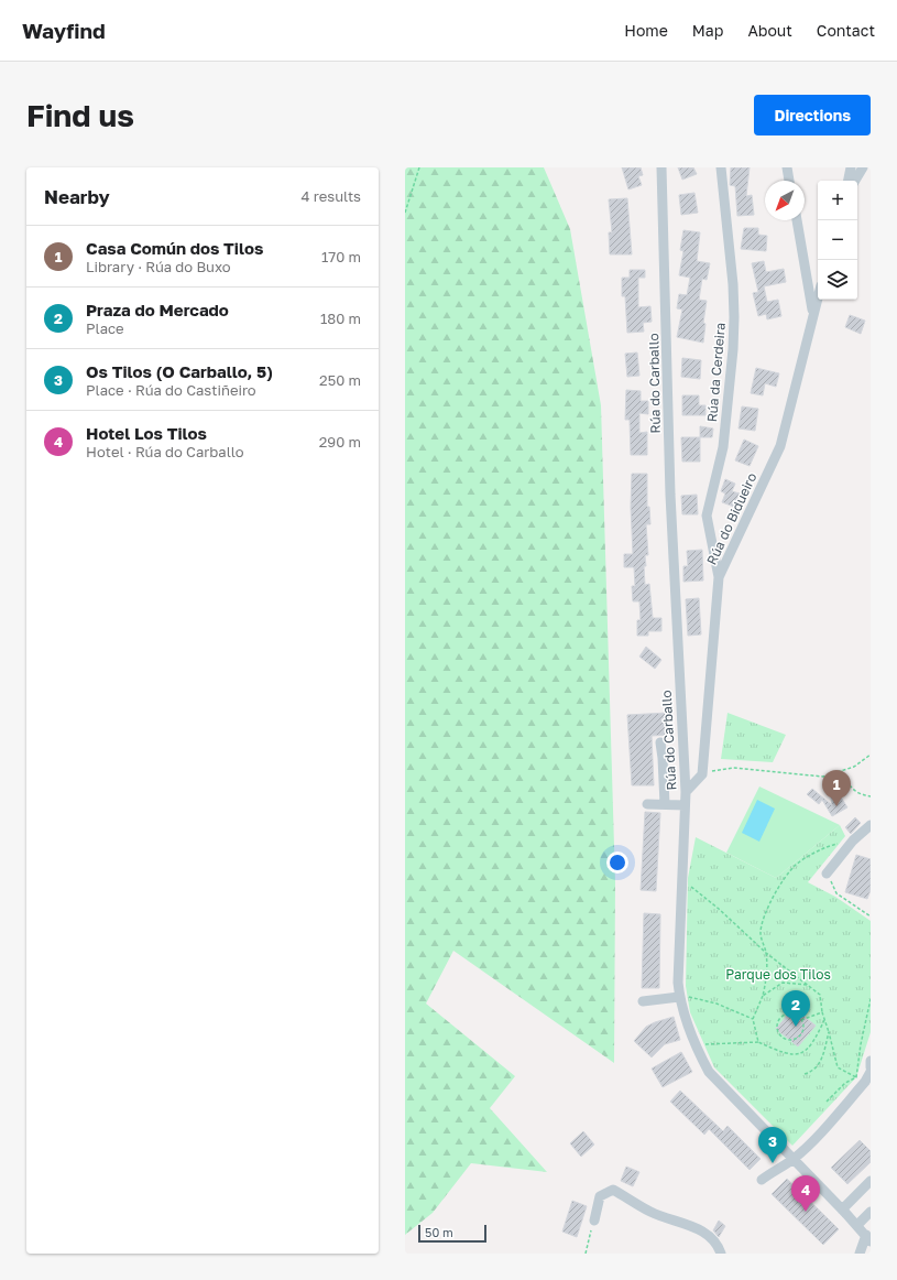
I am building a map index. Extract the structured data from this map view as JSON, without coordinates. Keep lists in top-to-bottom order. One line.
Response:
{"streets":{"street":["Rúa da Cerdeira","Rúa do Carballo","Rúa do Bidueiro"]},"crossings":[["Rúa da Cerdeira","Rúa do Bidueiro"],["Rúa do Carballo","Rúa do Bidueiro"]],"parks":["Parque dos Tilos"],"scale_bar":"50 m","north":"bottom left","page":{"header":"Wayfind","nav":["Home","Map","About","Contact"],"buttons":"Directions","title":"Find us","heading":["Nearby","4 results"],"map_buttons":["+","−"],"list":[{"mark":"1","name":"Casa Común dos Tilos","note":"Library · Rúa do Buxo","value":"170 m"},{"mark":"2","name":"Praza do Mercado","note":"Place","value":"180 m"},{"mark":"3","name":"Os Tilos (O Carballo, 5)","note":"Place · Rúa do Castiñeiro","value":"250 m"},{"mark":"4","name":"Hotel Los Tilos","note":"Hotel · Rúa do Carballo","value":"290 m"}],"pins":["1","2","3","4"],"scale":"50 m"}}
